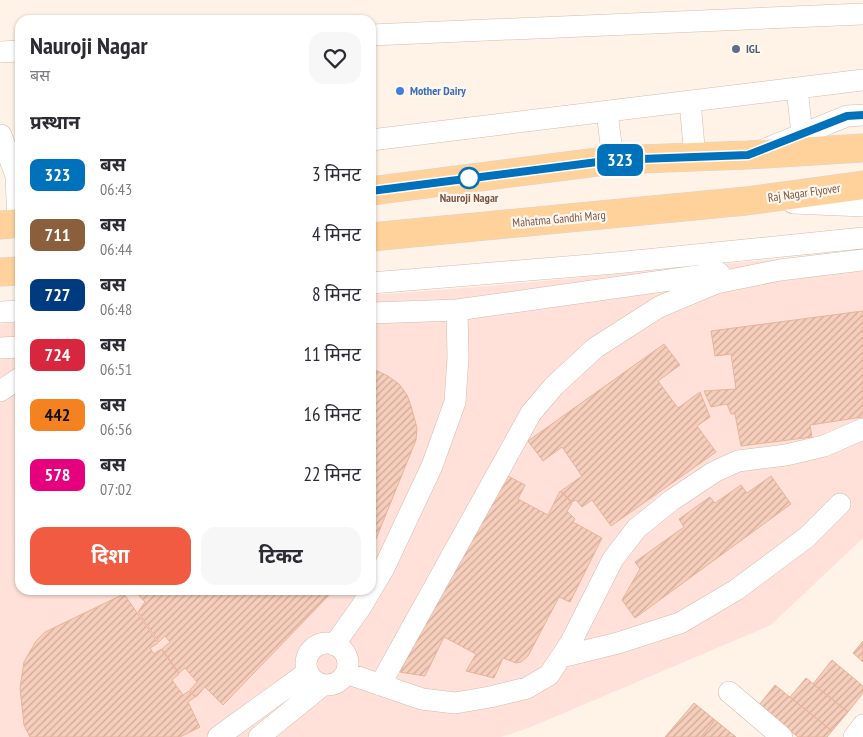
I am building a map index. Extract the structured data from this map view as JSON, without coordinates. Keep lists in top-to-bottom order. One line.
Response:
{"streets":{"main road":["Raj Nagar Flyover","Mahatma Gandhi Marg"]},"crossings":[["Raj Nagar Flyover","Mahatma Gandhi Marg"]],"places":["IGL","Mother Dairy","Nauroji Nagar"],"lines":["bus line 323"],"page":{"on_map":"323","heading":[["Nauroji Nagar","बस"],"प्रस्थान"],"list":[{"mark":"323","name":"बस","note":"06:43","value":"3 मिनट"},{"mark":"711","name":"बस","note":"06:44","value":"4 मिनट"},{"mark":"727","name":"बस","note":"06:48","value":"8 मिनट"},{"mark":"724","name":"बस","note":"06:51","value":"11 मिनट"},{"mark":"442","name":"बस","note":"06:56","value":"16 मिनट"},{"mark":"578","name":"बस","note":"07:02","value":"22 मिनट"}],"buttons":["दिशा","टिकट"]}}
